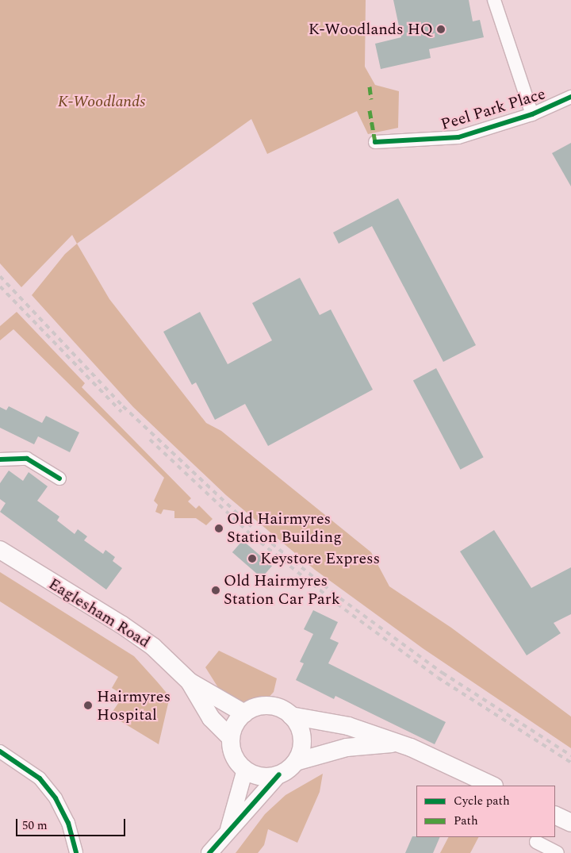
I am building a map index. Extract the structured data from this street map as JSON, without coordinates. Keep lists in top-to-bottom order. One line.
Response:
{"streets":{"main road":["Eaglesham Road"],"street":["Peel Park Place"]},"parks":["K-Woodlands"],"places":["K-Woodlands HQ","Old Hairmyres Station Building","Keystore Express","Old Hairmyres Station Car Park","Hairmyres Hospital"],"legend":["Cycle path","Path"],"scale_bar":"50 m"}
